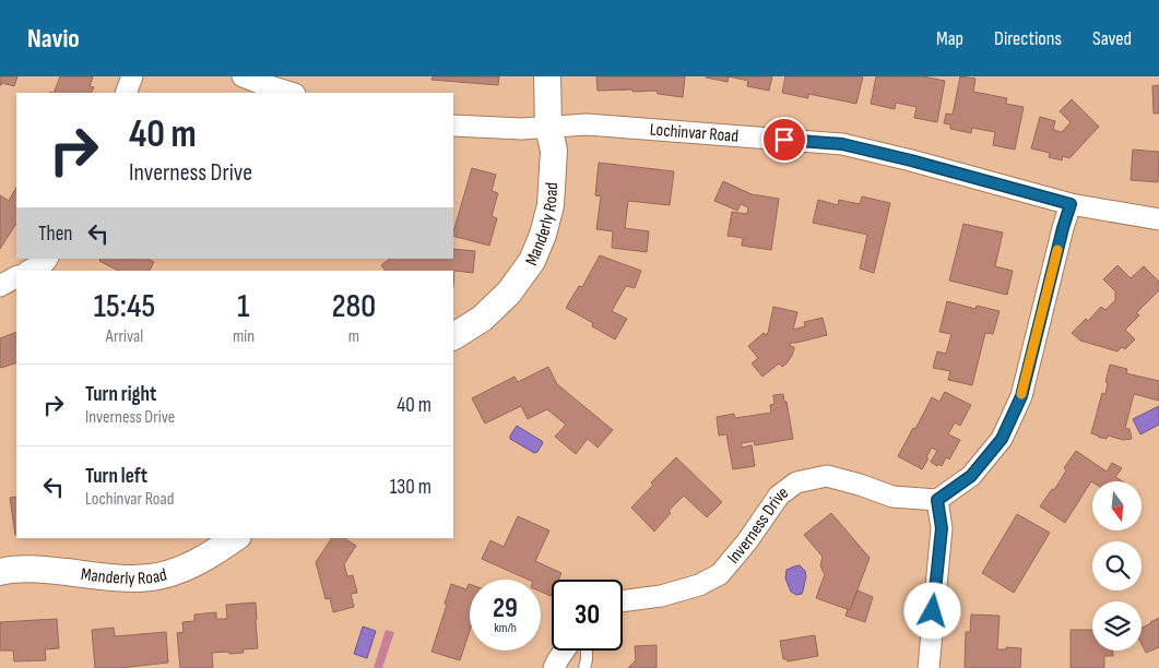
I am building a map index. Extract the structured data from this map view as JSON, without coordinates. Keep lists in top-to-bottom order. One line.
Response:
{"streets":{"street":["Lochinvar Road","Manderly Road","Inverness Drive"]},"crossings":[["Lochinvar Road","Manderly Road"]],"north":"bottom","page":{"header":"Navio","nav":["Map","Directions","Saved"],"turn":["40 m","Inverness Drive"],"then":"Then","eta":["15:45","Arrival","1","min","280","m"],"list":[{"name":"Turn right","note":"Inverness Drive","value":"40 m"},{"name":"Turn left","note":"Lochinvar Road","value":"130 m"}],"speed":"29 km/h","limit":"30"}}
